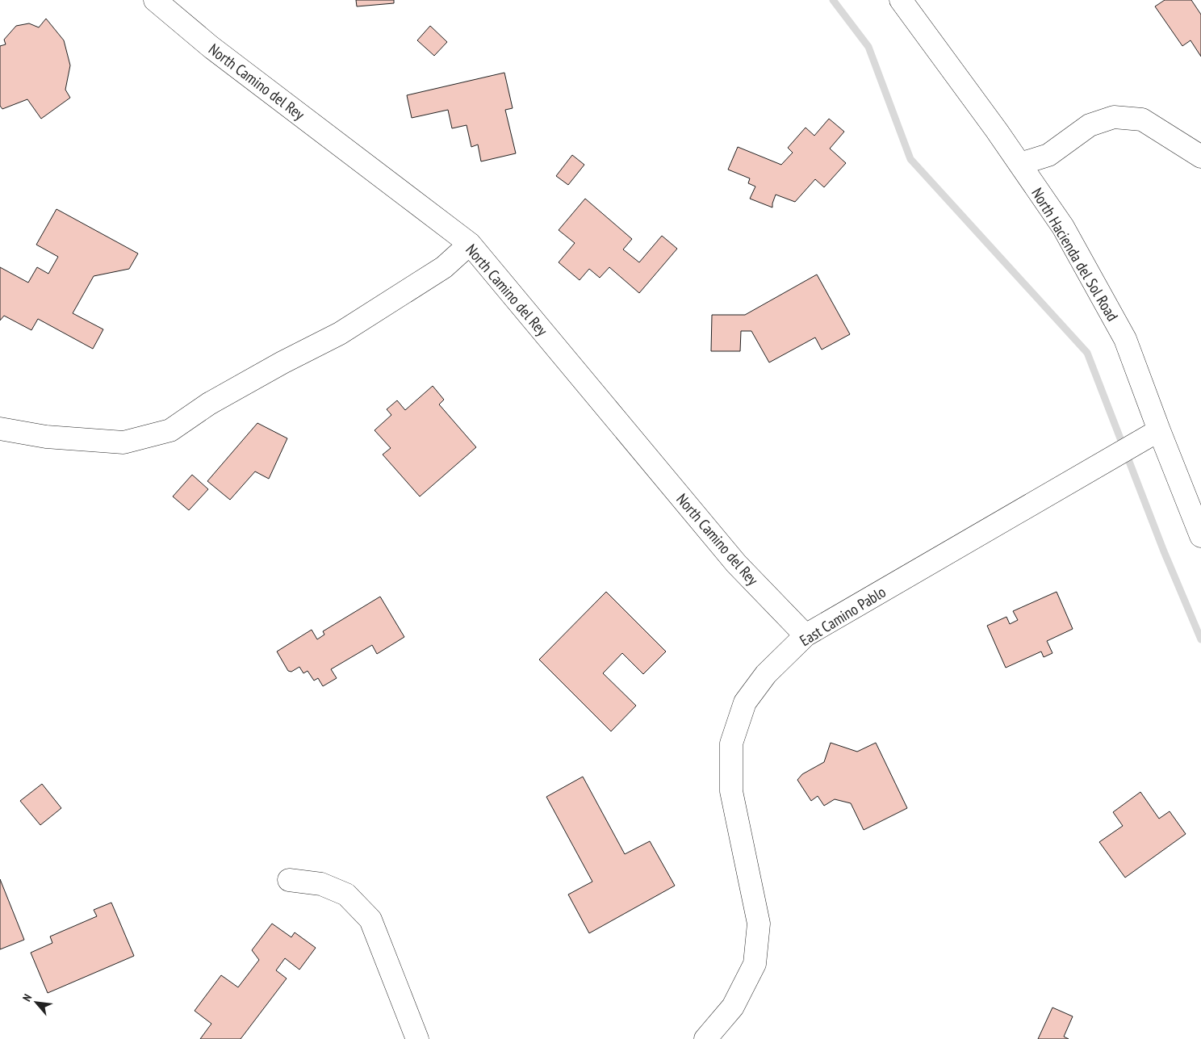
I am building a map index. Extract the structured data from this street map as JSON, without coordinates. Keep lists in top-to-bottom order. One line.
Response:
{"streets":{"street":["North Camino del Rey","North Hacienda del Sol Road","East Camino Pablo"]},"crossings":[["North Camino del Rey","East Camino Pablo"],["North Hacienda del Sol Road","East Camino Pablo"]],"north":"top left"}
